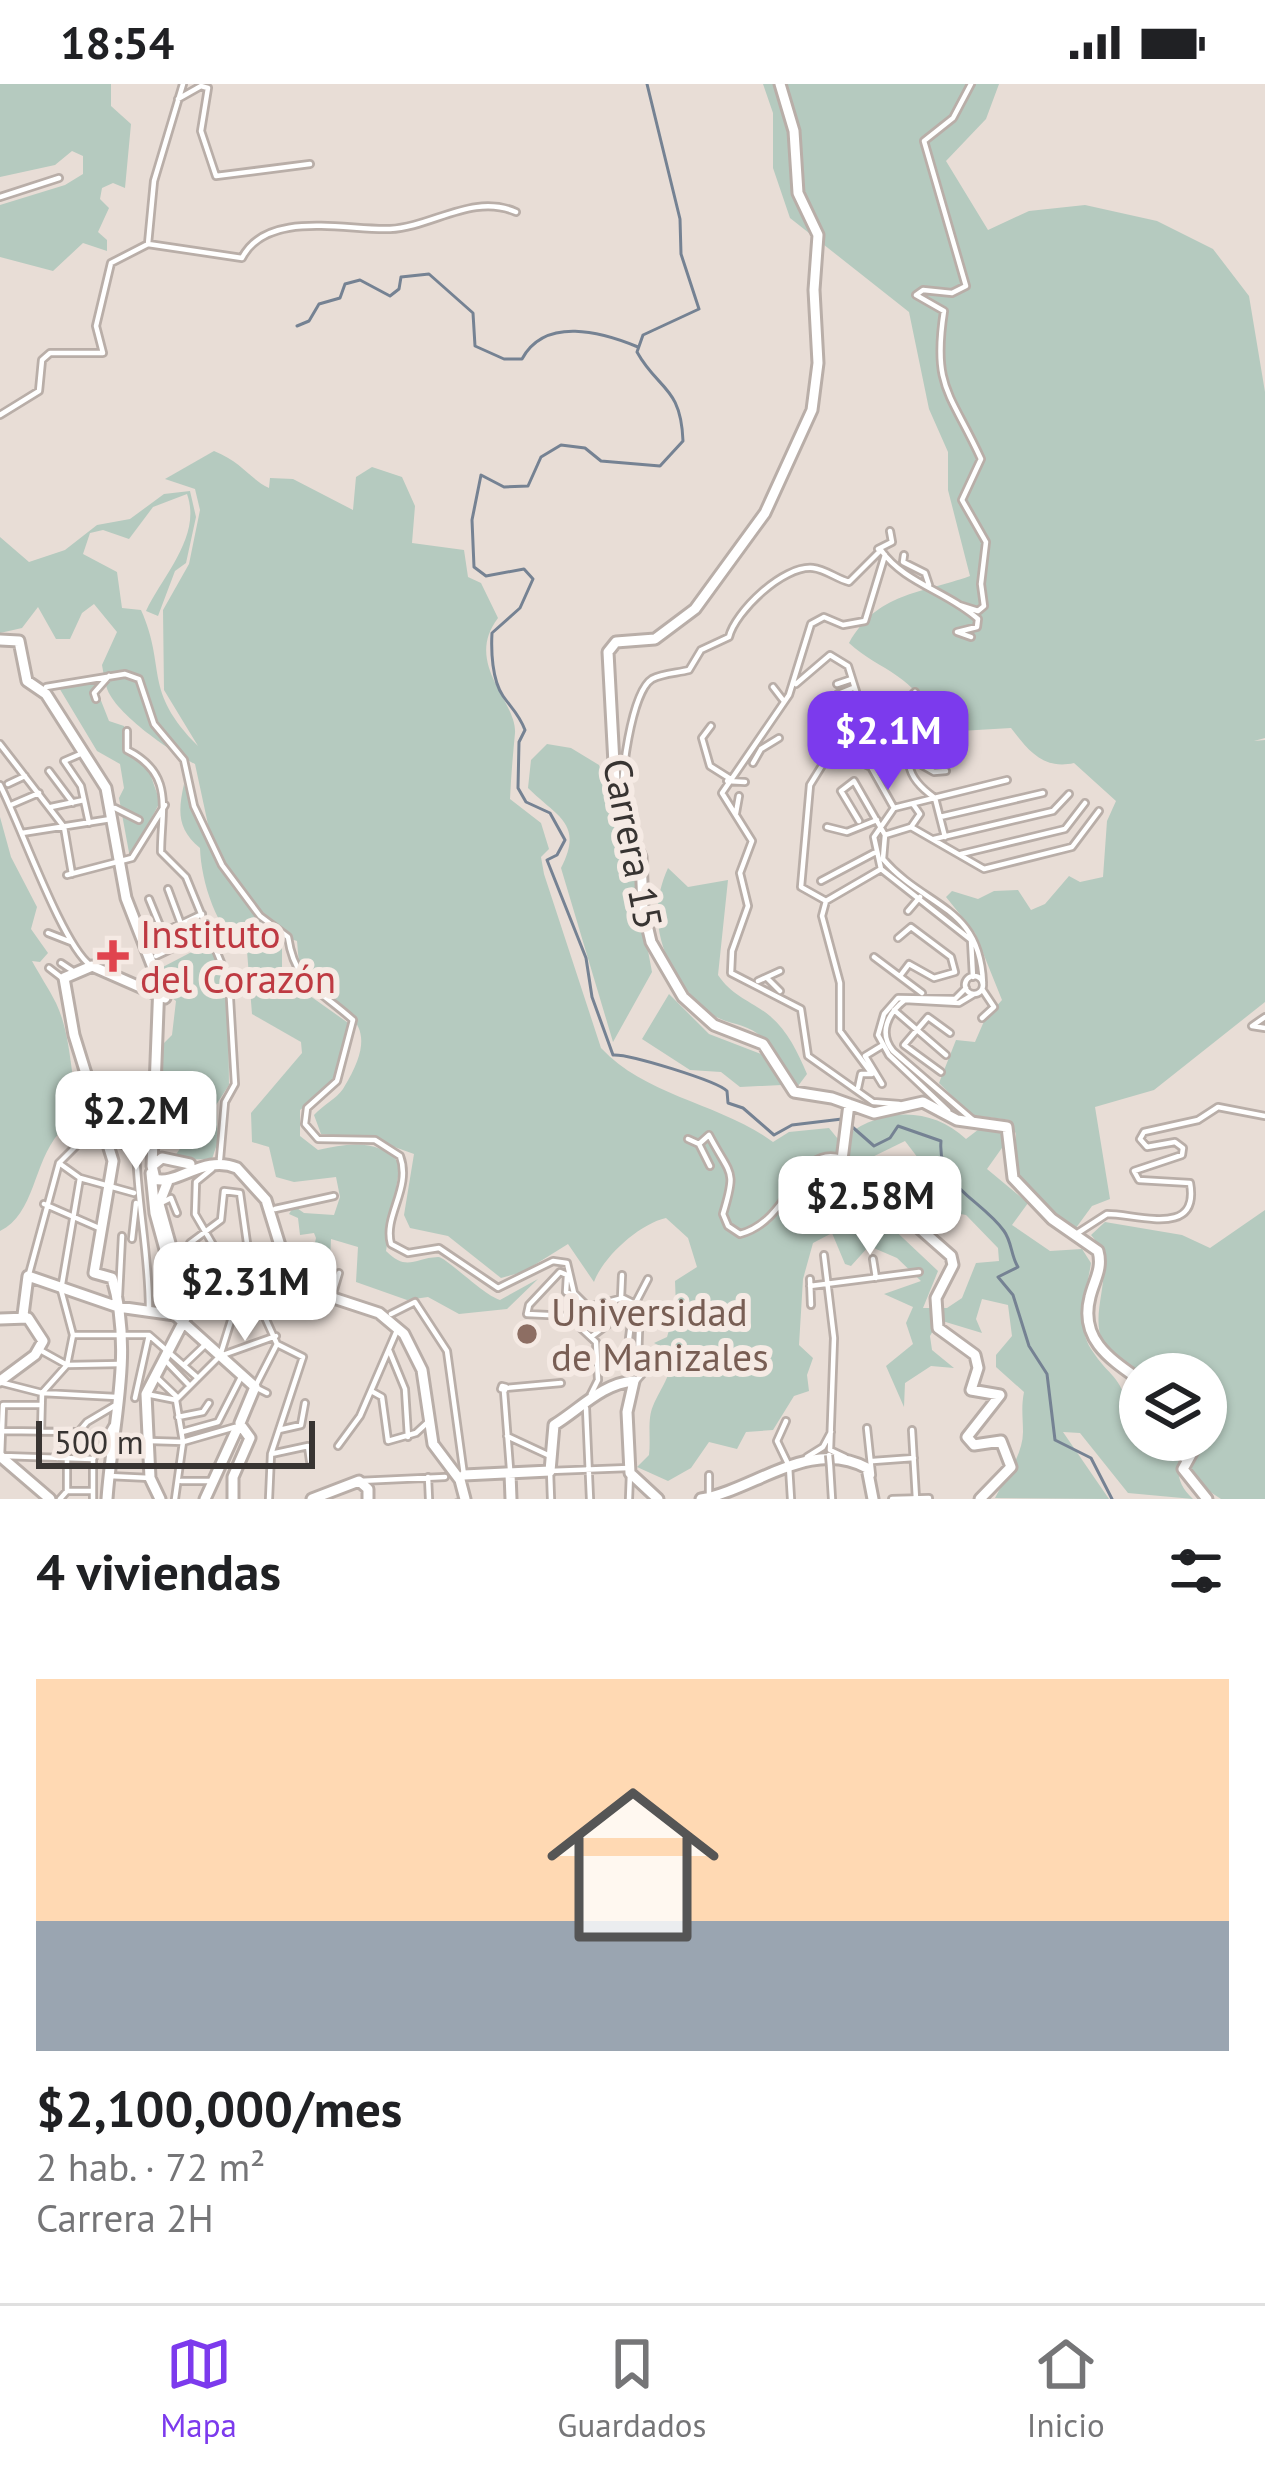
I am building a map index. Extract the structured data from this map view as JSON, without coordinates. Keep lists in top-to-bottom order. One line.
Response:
{"streets":{"main road":["Carrera 15"]},"places":{"health":["Instituto del Corazón"],"other":["Universidad de Manizales"]},"scale_bar":"500 m","page":{"status":"18:54","price":["$2.1M","$2.2M","$2.58M","$2.31M"],"scale":"500 m","heading":"4 viviendas","list":[{"name":"$2,100,000/mes","note":"2 hab. · 72 m² · Carrera 2H"}],"tabs":["Mapa","Guardados","Inicio"]}}
